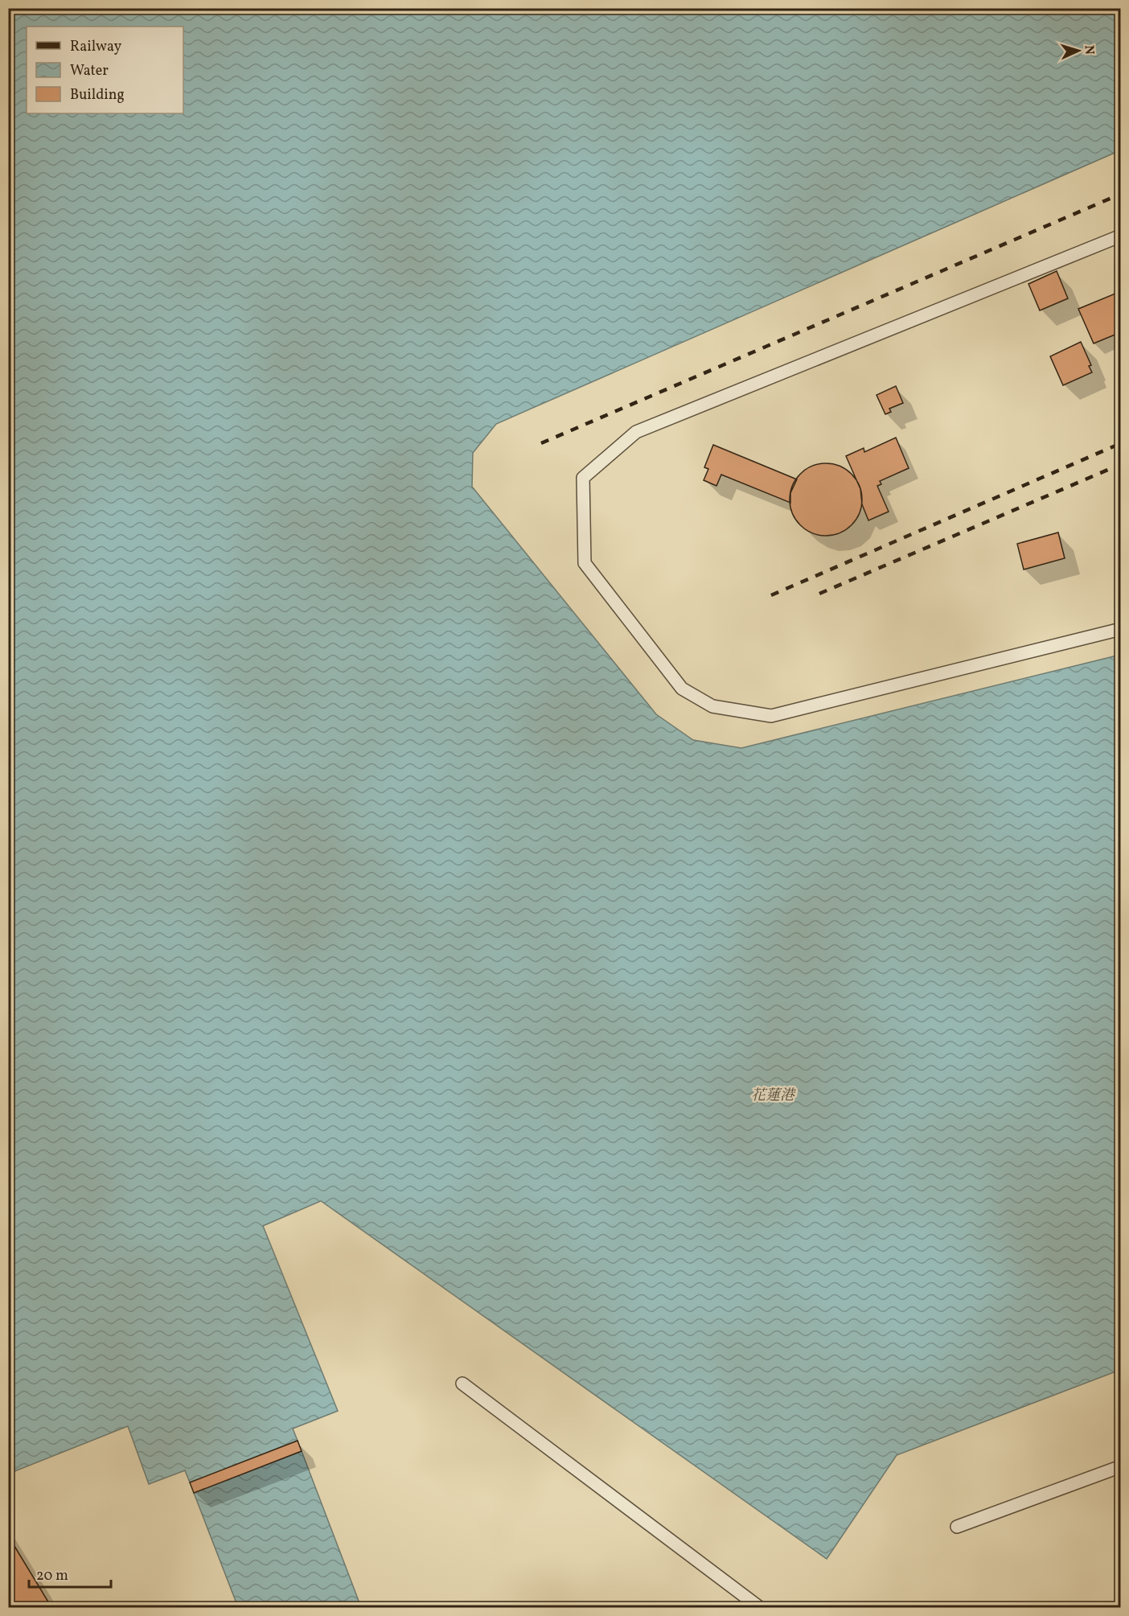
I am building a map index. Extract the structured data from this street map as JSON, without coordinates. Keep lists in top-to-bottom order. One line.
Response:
{"water":["花蓮港"],"legend":["Railway","Water","Building"],"scale_bar":"20 m","north":"right"}
